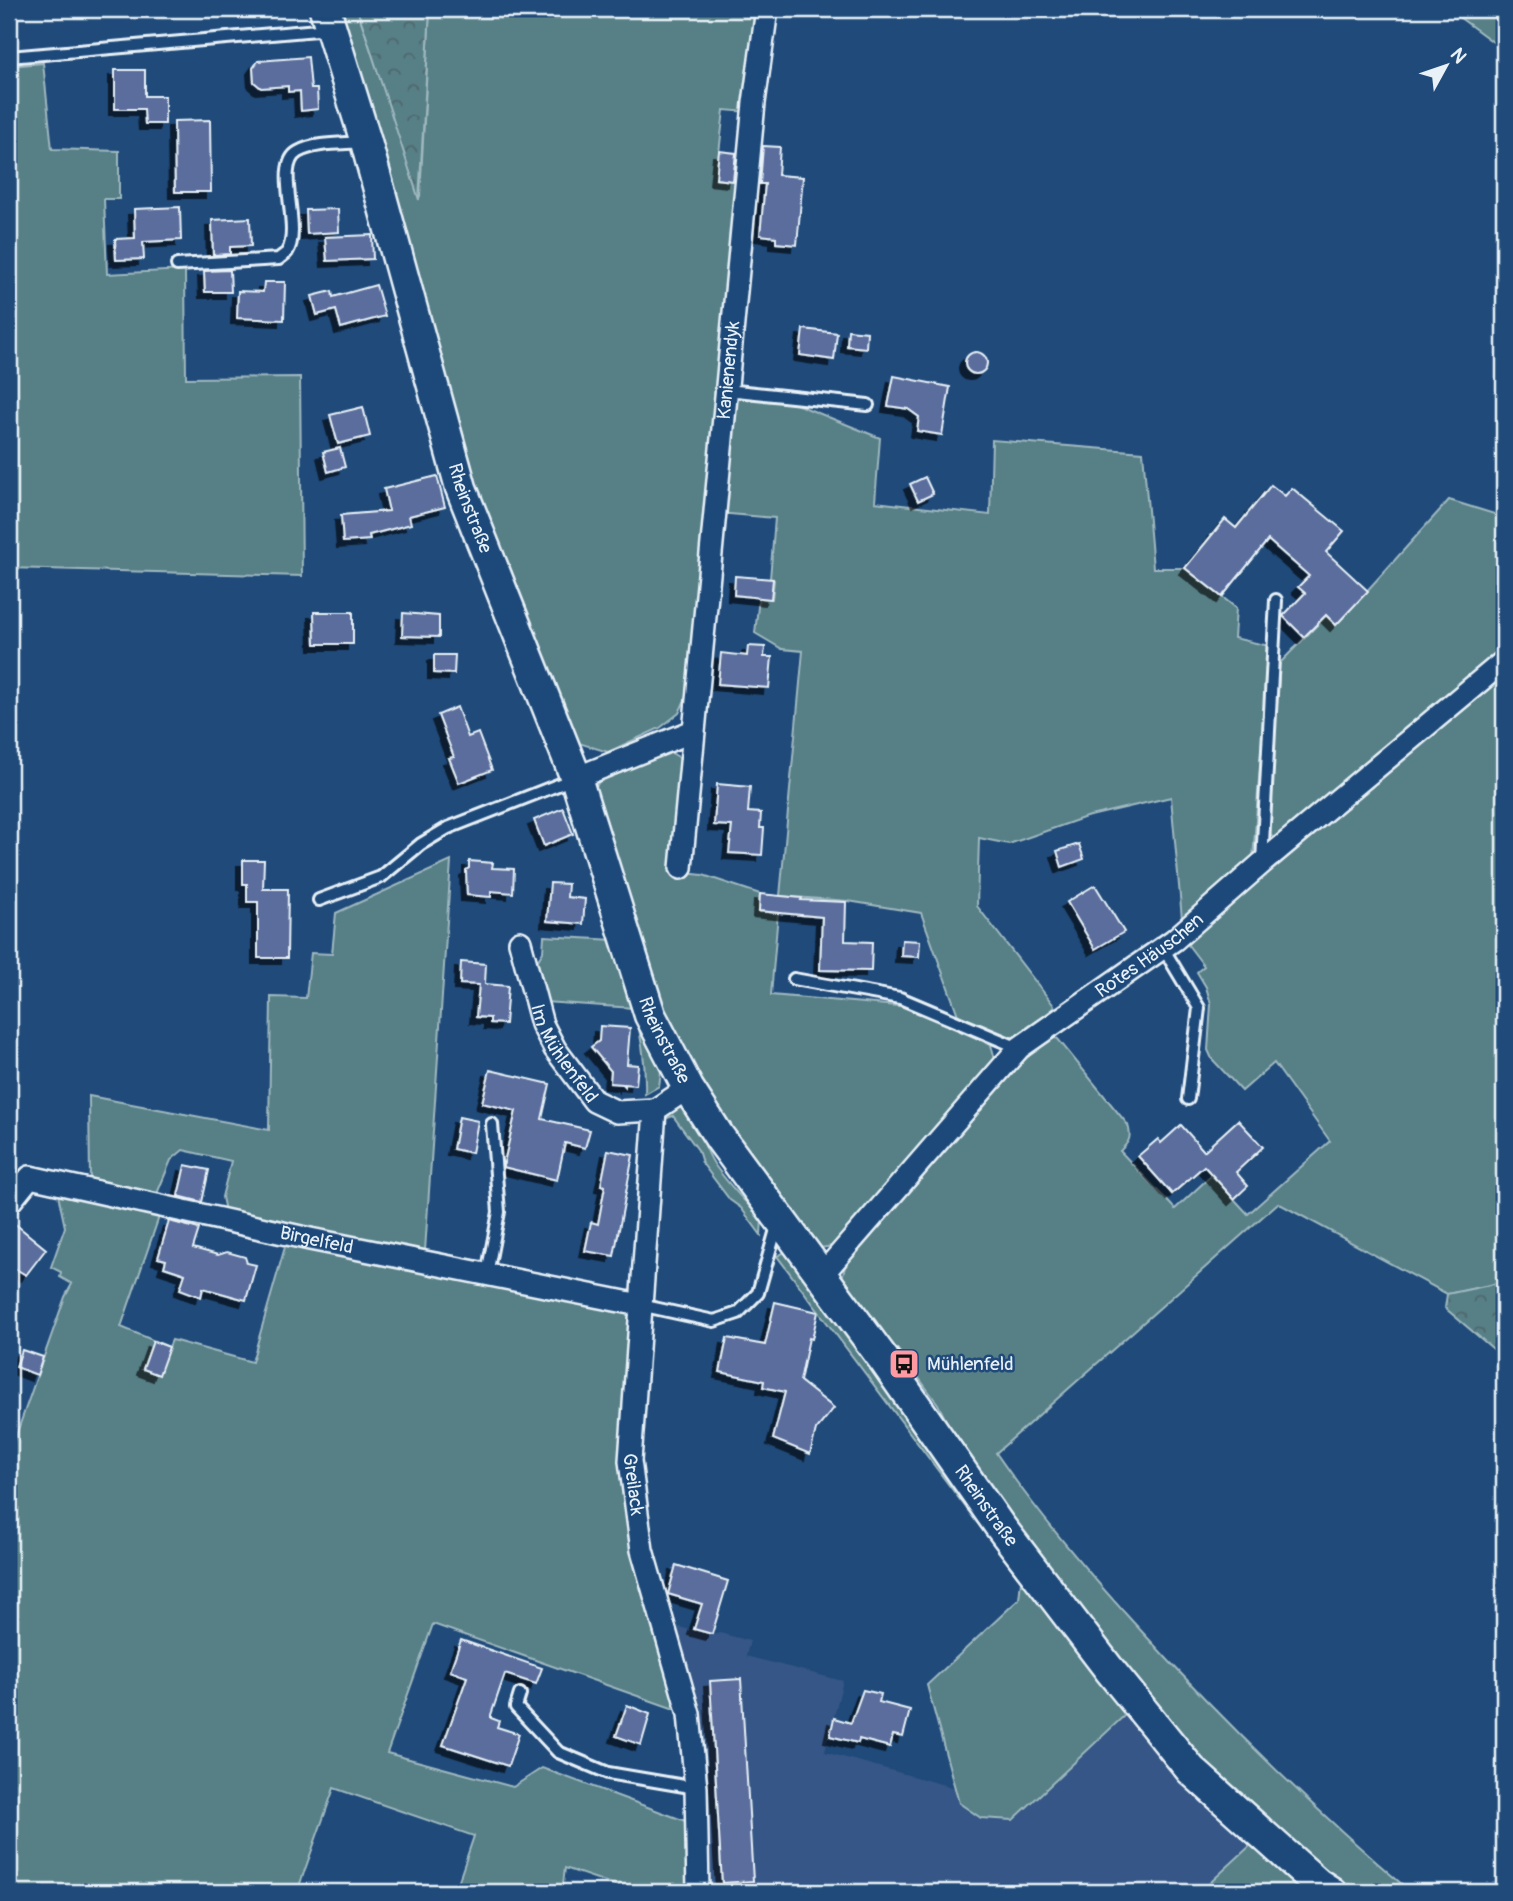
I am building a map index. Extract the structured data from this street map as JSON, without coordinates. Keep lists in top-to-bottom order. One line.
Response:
{"streets":{"main road":["Rheinstraße"],"street":["Kanienendyk","Rotes Häuschen","Im Mühlenfeld","Birgelfeld","Greilack"]},"crossings":[["Rheinstraße","Rotes Häuschen"],["Im Mühlenfeld","Greilack"],["Birgelfeld","Greilack"]],"places":{"bus stop":["Mühlenfeld"]},"north":"top right"}
